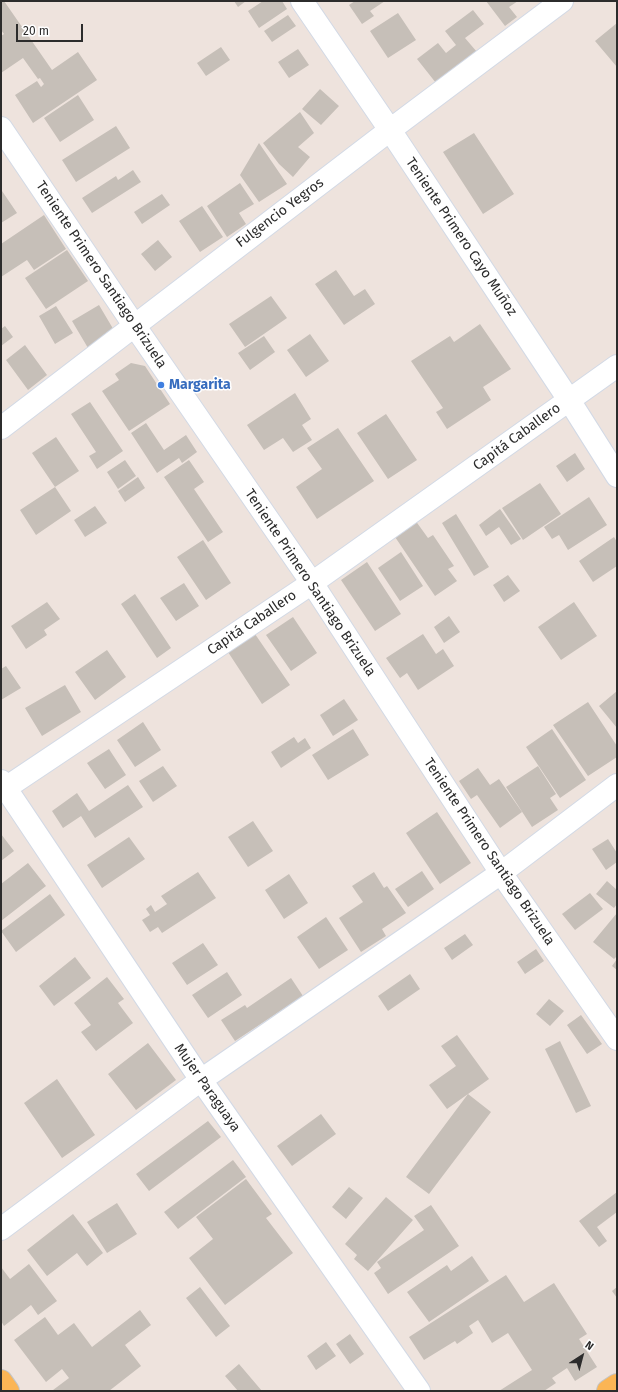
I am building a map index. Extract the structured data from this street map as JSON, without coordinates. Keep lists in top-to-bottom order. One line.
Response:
{"streets":{"street":["Fulgencio Yegros","Teniente Primero Cayo Muñoz","Teniente Primero Santiago Brizuela","Capitá Caballero","Mujer Paraguaya"]},"crossings":[["Fulgencio Yegros","Teniente Primero Cayo Muñoz"],["Fulgencio Yegros","Teniente Primero Santiago Brizuela"],["Teniente Primero Cayo Muñoz","Capitá Caballero"],["Teniente Primero Santiago Brizuela","Capitá Caballero"],["Capitá Caballero","Mujer Paraguaya"]],"places":["Margarita"],"scale_bar":"20 m","north":"top right"}
